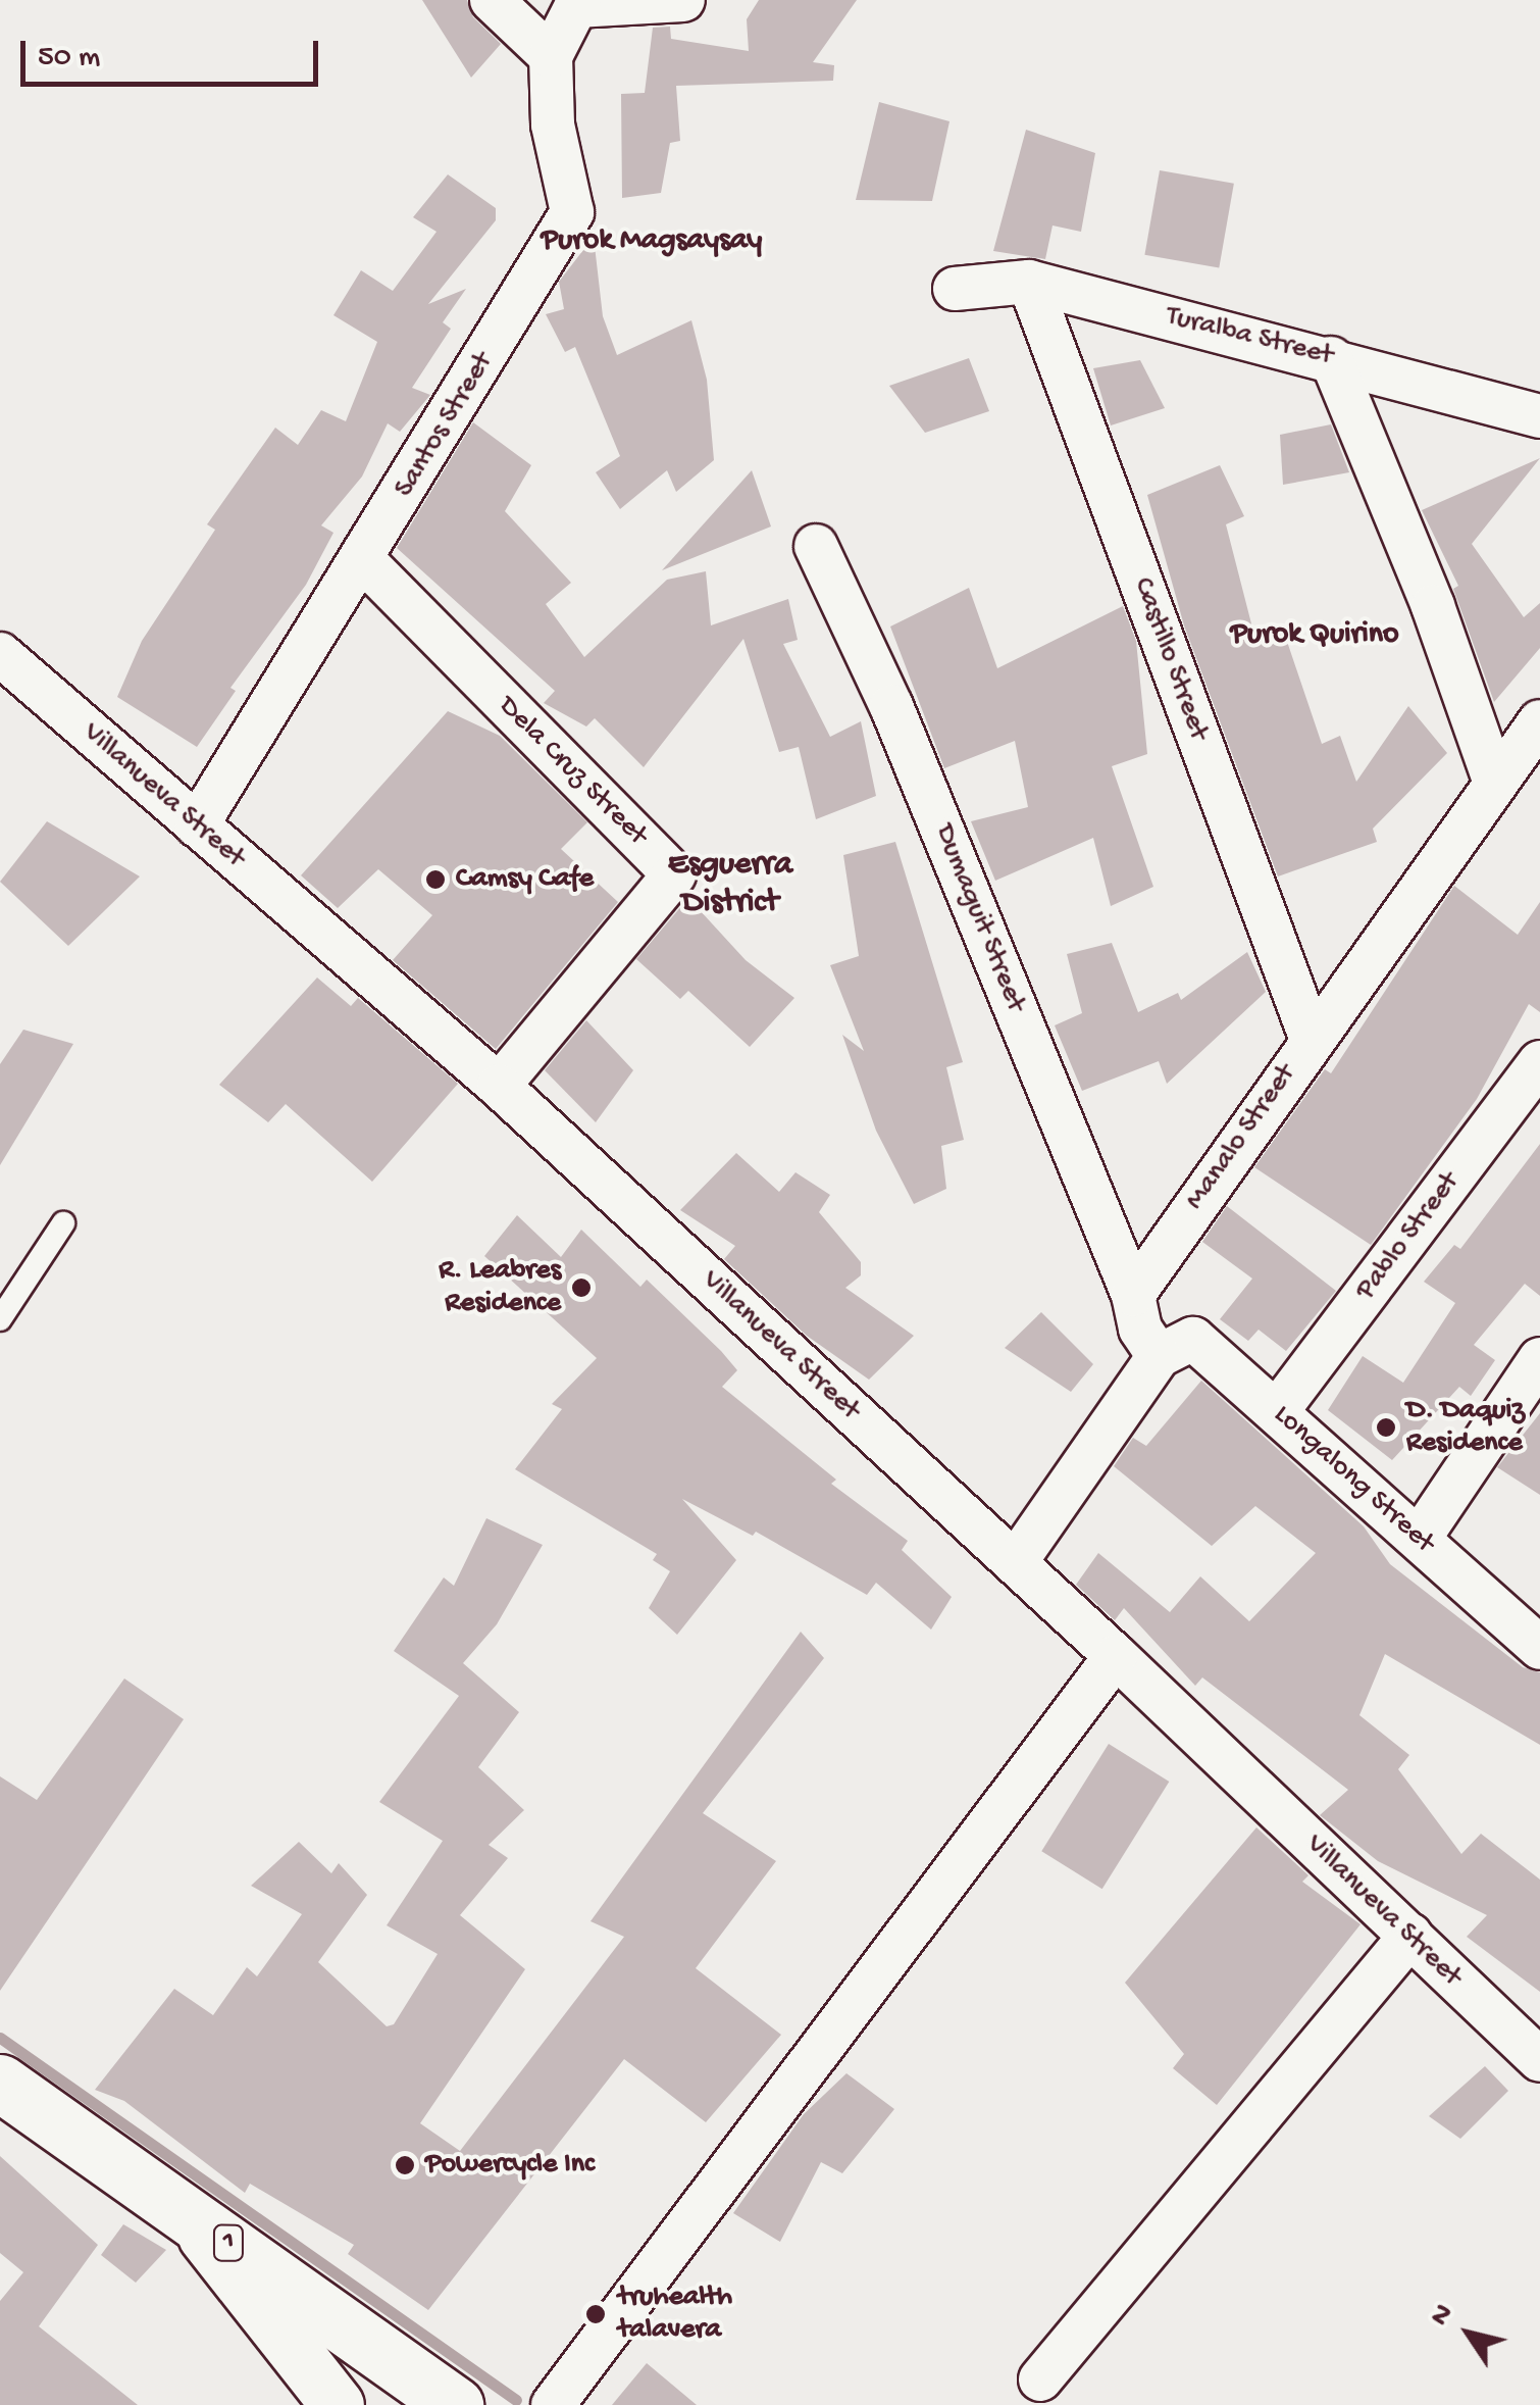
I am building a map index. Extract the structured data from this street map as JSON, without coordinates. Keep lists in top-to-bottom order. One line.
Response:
{"streets":{"main road":["1"],"street":["Turalba Street","Santos Street","Castillo Street","Dela Cruz Street","Villanueva Street","Dumaguit Street","Manalo Street","Pablo Street","Longalong Street"]},"crossings":[["Turalba Street","Castillo Street"],["Santos Street","Dela Cruz Street"],["Santos Street","Villanueva Street"],["Castillo Street","Manalo Street"],["Dela Cruz Street","Villanueva Street"],["Dumaguit Street","Manalo Street"],["Pablo Street","Longalong Street"]],"districts":["Purok Magsaysay","Purok Quirino","Esguerra District"],"places":["Camsy Cafe","R. Leabres Residence","D. Daquiz Residence","Powercycle Inc","truhealth talavera"],"scale_bar":"50 m","north":"top left"}
